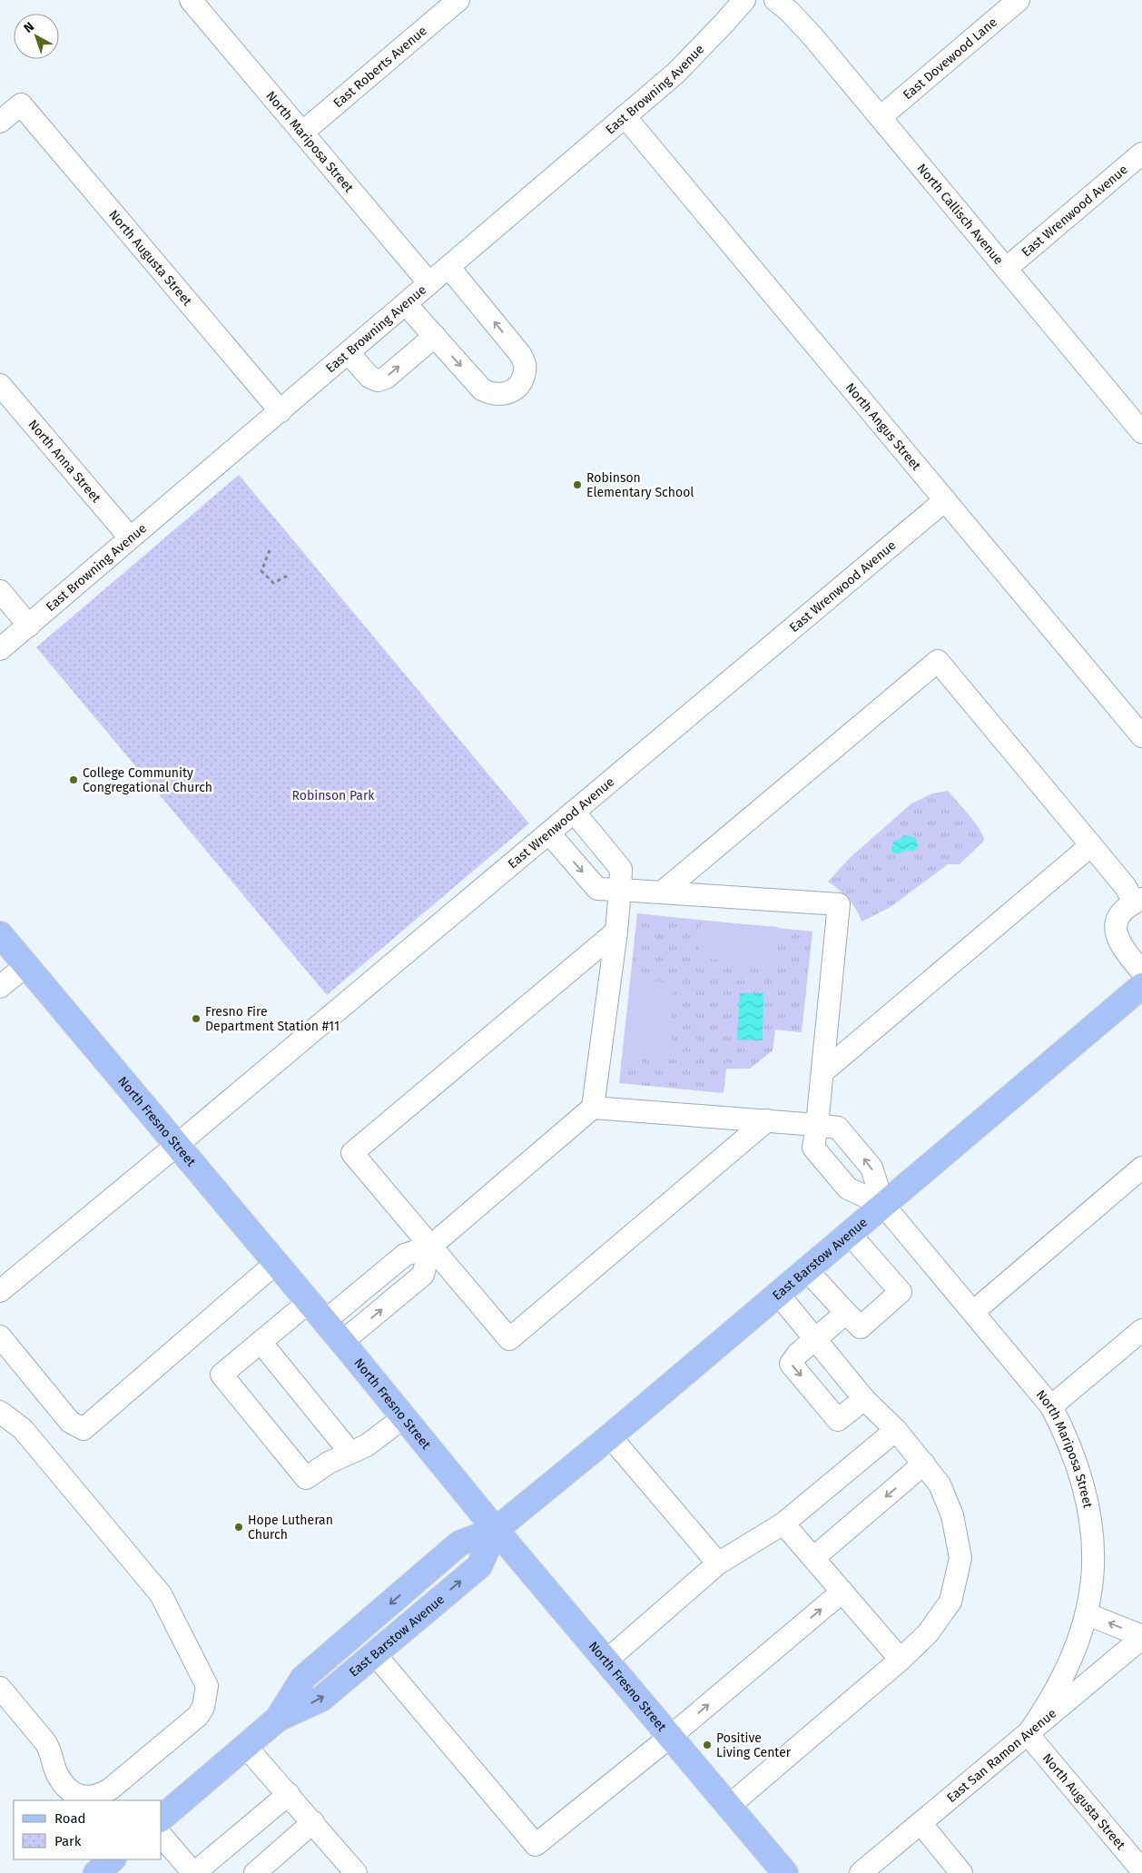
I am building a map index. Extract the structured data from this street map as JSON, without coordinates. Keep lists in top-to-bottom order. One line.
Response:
{"streets":{"main road":["North Fresno Street","East Barstow Avenue"],"street":["East Dovewood Lane","East Roberts Avenue","East Browning Avenue","North Mariposa Street","East Wrenwood Avenue","North Callisch Avenue","North Augusta Street","North Angus Street","North Anna Street","East San Ramon Avenue"]},"crossings":[["East Dovewood Lane","North Callisch Avenue"],["East Roberts Avenue","North Mariposa Street"],["East Browning Avenue","North Mariposa Street"],["East Browning Avenue","North Augusta Street"],["East Browning Avenue","North Angus Street"],["East Browning Avenue","North Anna Street"],["North Mariposa Street","North Augusta Street"],["North Mariposa Street","East Barstow Avenue"],["North Mariposa Street","East San Ramon Avenue"],["East Wrenwood Avenue","North Callisch Avenue"],["East Wrenwood Avenue","North Angus Street"],["East Wrenwood Avenue","North Fresno Street"],["North Augusta Street","East San Ramon Avenue"],["North Fresno Street","East Barstow Avenue"]],"parks":["Robinson Park"],"places":["Robinson Elementary School","College Community Congregational Church","Fresno Fire Department Station #11","Hope Lutheran Church","Positive Living Center"],"legend":["Road","Park"],"north":"top left"}
